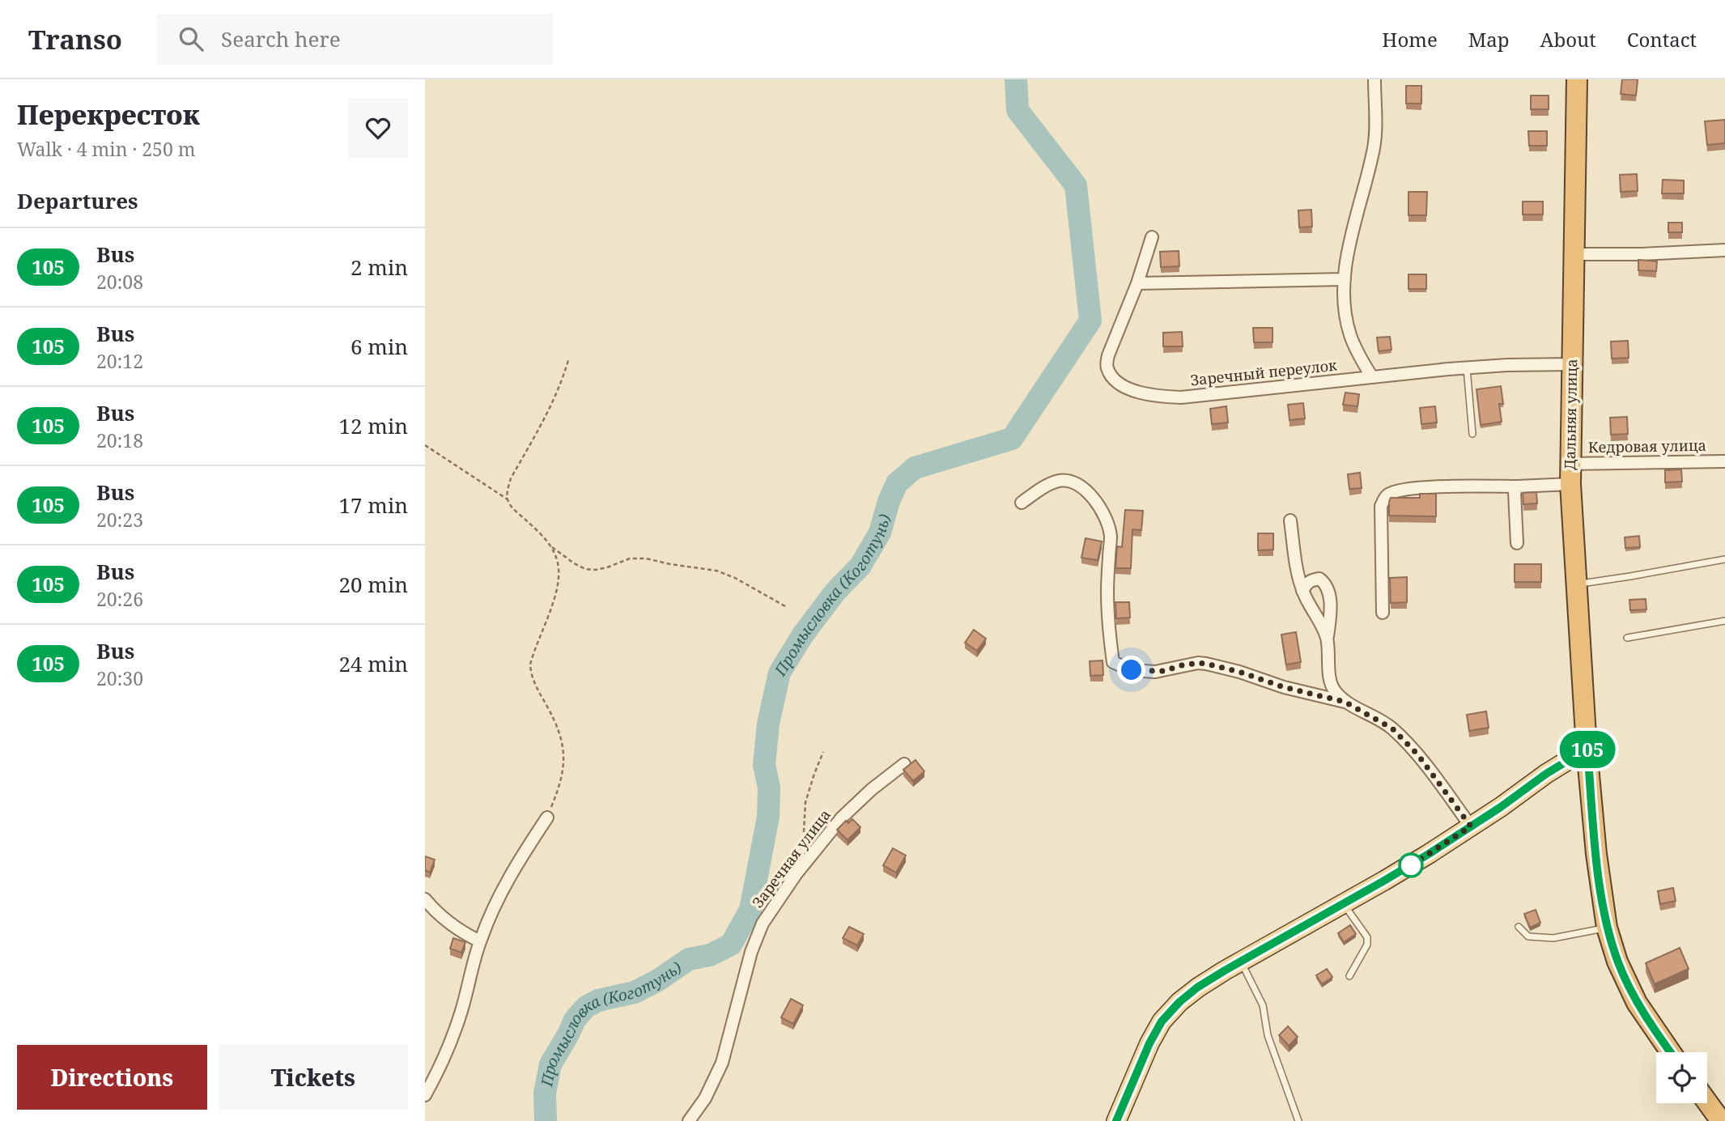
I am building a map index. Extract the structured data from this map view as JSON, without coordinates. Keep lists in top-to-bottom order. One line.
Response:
{"streets":{"highway":["Дальняя улица"],"street":["Заречный переулок","Кедровая улица","Заречная улица"]},"crossings":[["Заречный переулок","Дальняя улица"],["Дальняя улица","Кедровая улица"]],"water":["Промысловка (Коготунь)"],"lines":["bus line 105"],"page":{"header":"Transo","search":"Search here","nav":["Home","Map","About","Contact"],"heading":[["Перекресток","Walk · 4 min · 250 m"],"Departures"],"on_map":"105","list":[{"mark":"105","name":"Bus","note":"20:08","value":"2 min"},{"mark":"105","name":"Bus","note":"20:12","value":"6 min"},{"mark":"105","name":"Bus","note":"20:18","value":"12 min"},{"mark":"105","name":"Bus","note":"20:23","value":"17 min"},{"mark":"105","name":"Bus","note":"20:26","value":"20 min"},{"mark":"105","name":"Bus","note":"20:30","value":"24 min"}],"buttons":["Directions","Tickets"]}}
